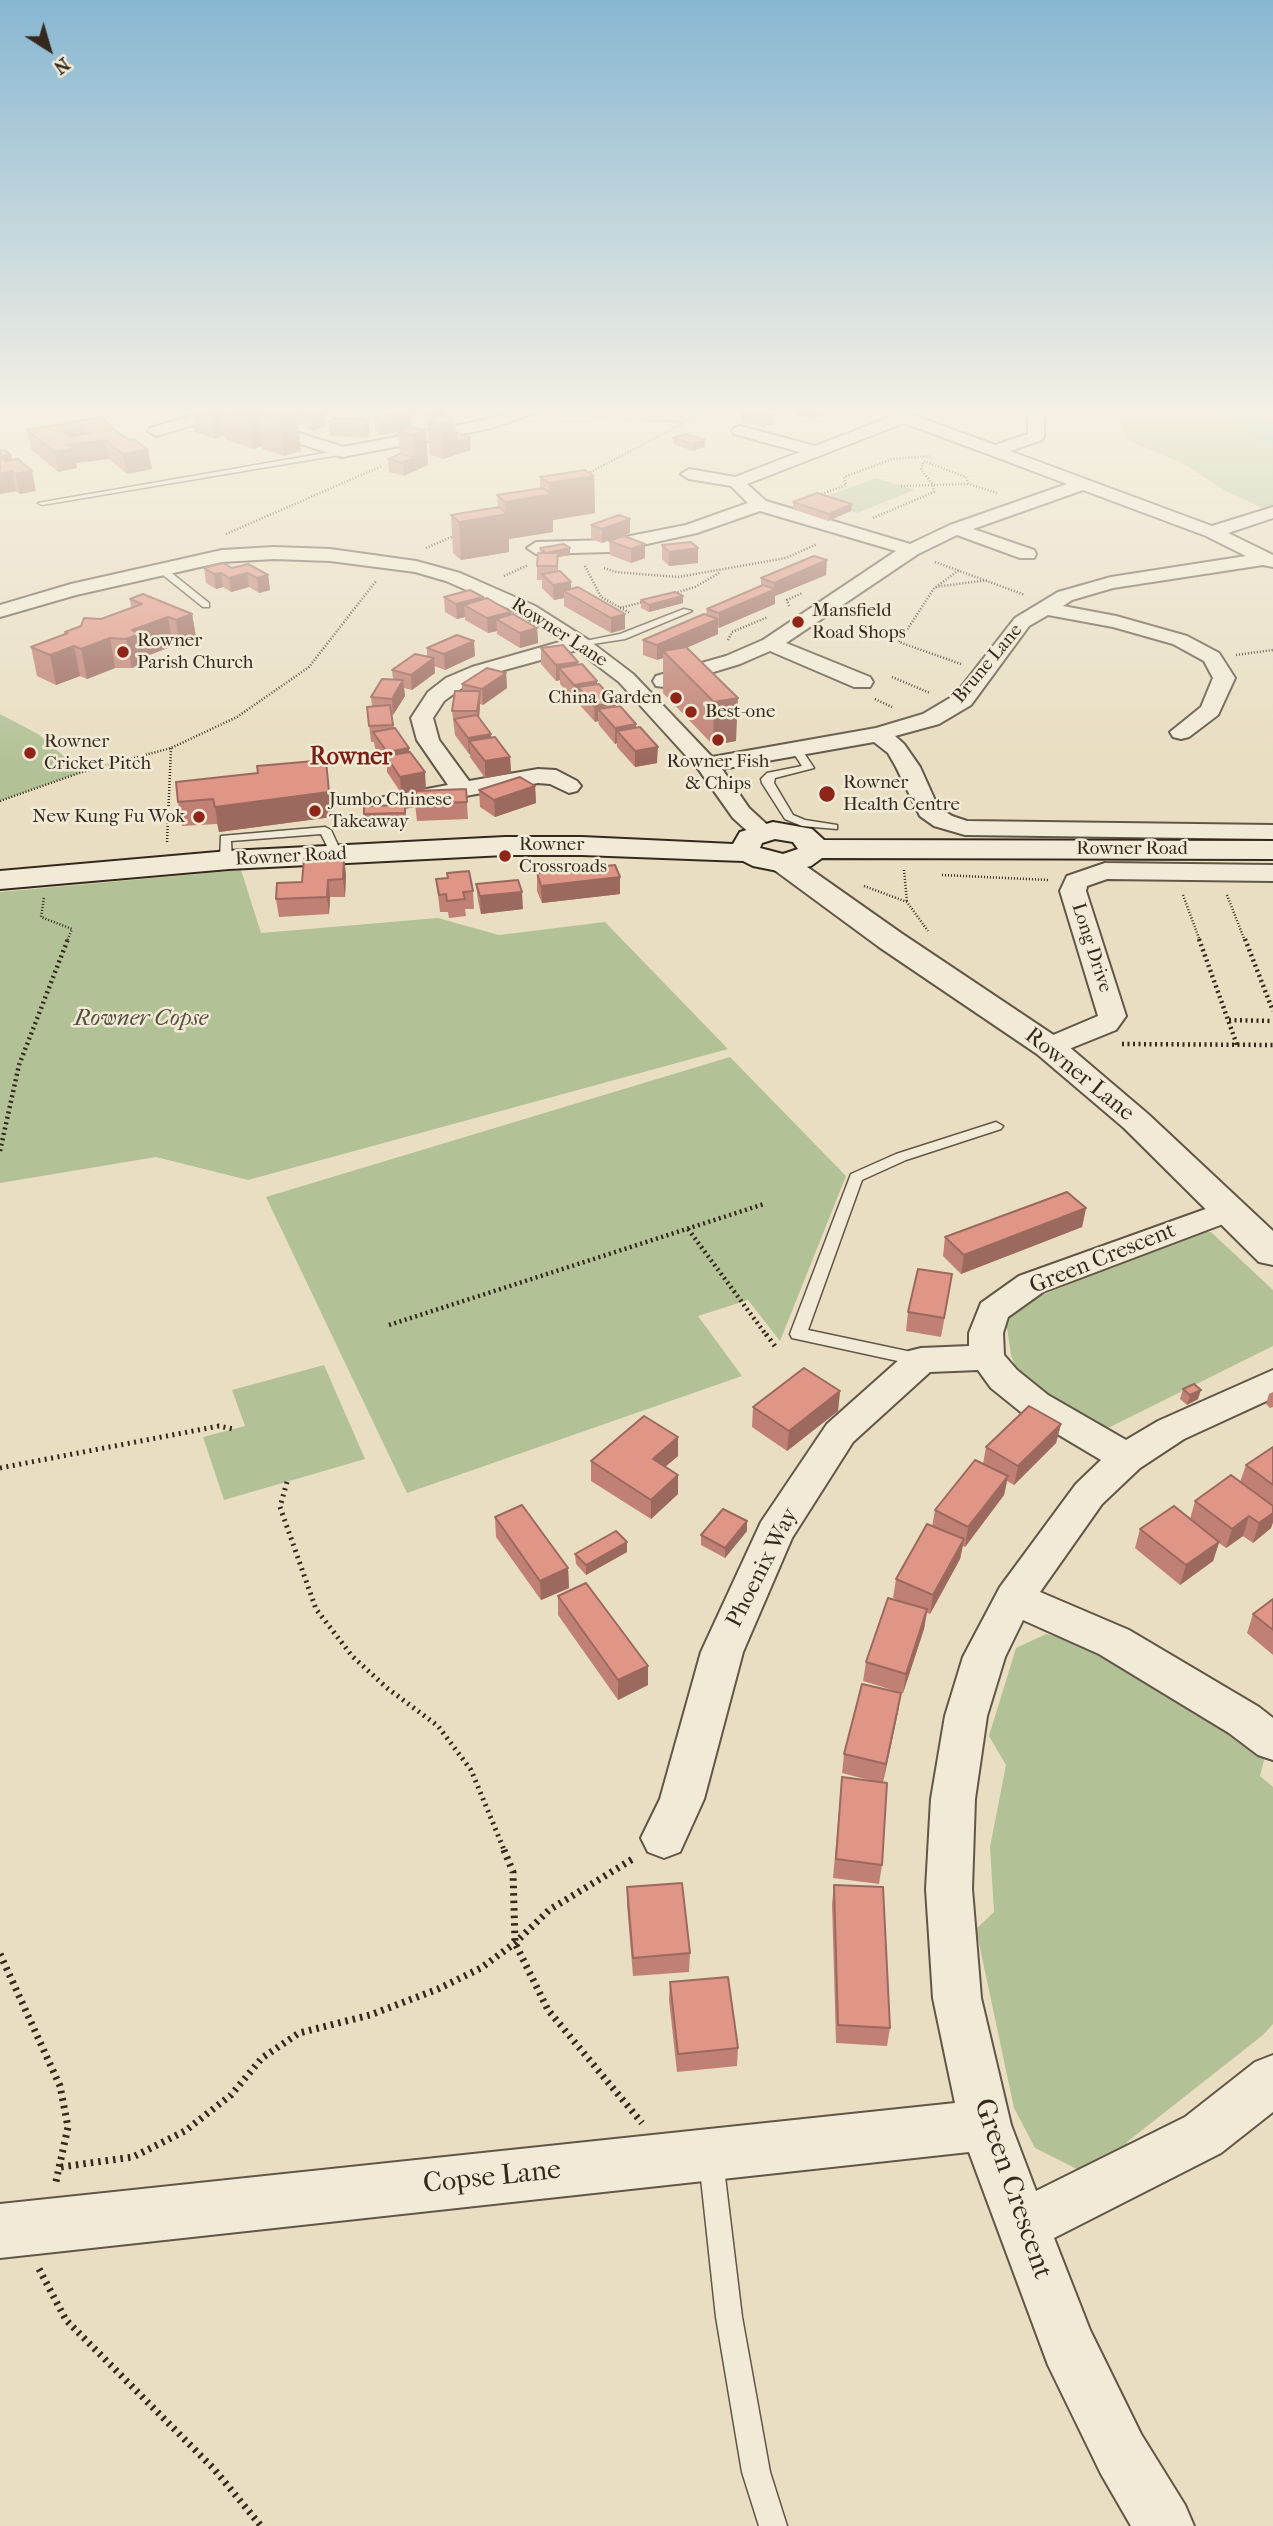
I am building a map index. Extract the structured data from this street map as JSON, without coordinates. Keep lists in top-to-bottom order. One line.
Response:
{"streets":{"main road":["Rowner Lane","Rowner Road"],"street":["Brune Lane","Long Drive","Green Crescent","Phoenix Way","Copse Lane"]},"crossings":[["Rowner Lane","Brune Lane"],["Rowner Lane","Rowner Road"],["Rowner Lane","Green Crescent"],["Green Crescent","Copse Lane"]],"districts":["Rowner"],"parks":["Rowner Copse"],"places":["Mansfield Road Shops","Rowner Parish Church","China Garden","Best-one","Rowner Fish & Chips","Rowner Cricket Pitch","Rowner Health Centre","Jumbo Chinese Takeaway","New Kung Fu Wok","Rowner Crossroads"],"north":"bottom right"}
